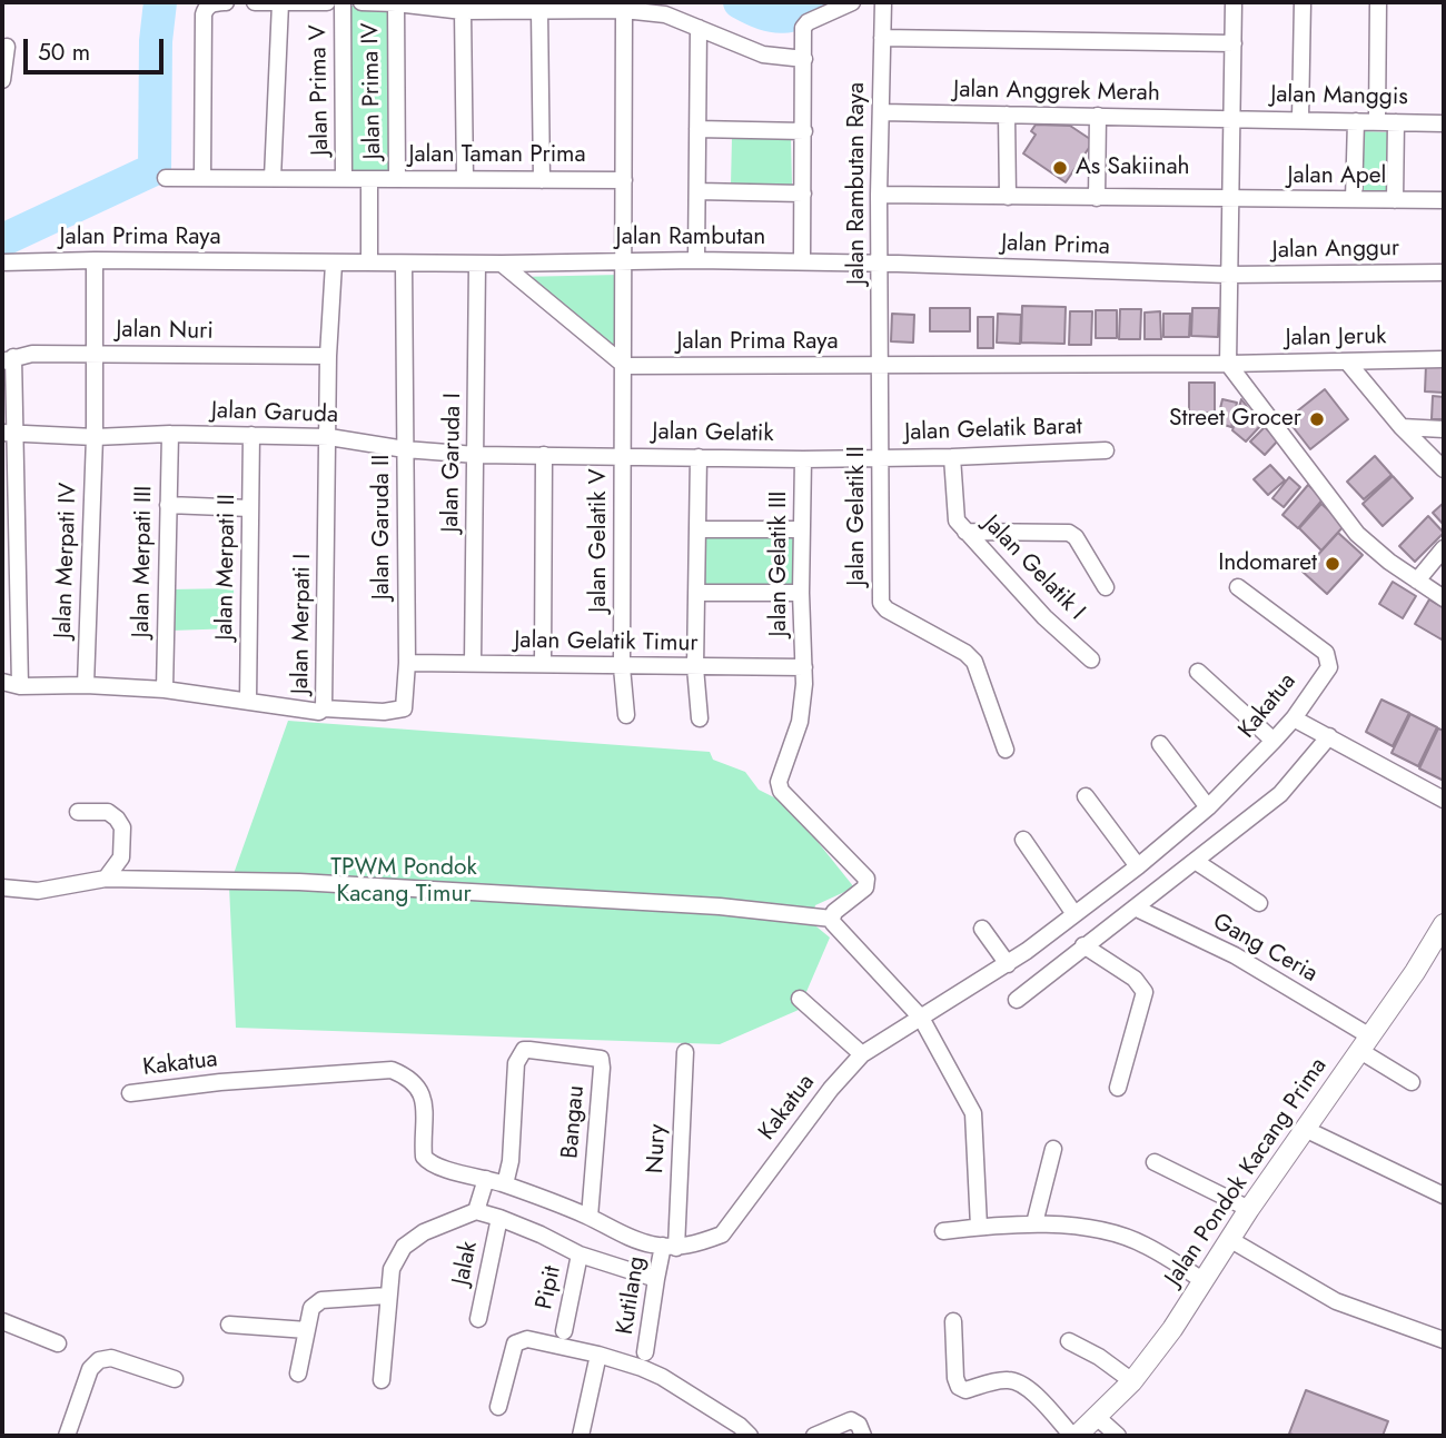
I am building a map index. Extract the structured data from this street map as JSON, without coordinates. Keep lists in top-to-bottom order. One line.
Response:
{"streets":{"street":["Jalan Prima V","Jalan Prima IV","Jalan Anggrek Merah","Jalan Manggis","Jalan Taman Prima","Jalan Apel","Jalan Rambutan Raya","Jalan Prima Raya","Jalan Rambutan","Jalan Prima","Jalan Anggur","Jalan Nuri","Jalan Jeruk","Jalan Garuda","Jalan Gelatik Barat","Jalan Gelatik","Jalan Garuda I","Jalan Gelatik II","Jalan Garuda II","Jalan Gelatik V","Jalan Merpati IV","Jalan Merpati III","Jalan Gelatik III","Jalan Merpati II","Jalan Gelatik I","Jalan Merpati I","Jalan Gelatik Timur","Kakatua","Gang Ceria","Bangau","Nury","Jalan Pondok Kacang Prima","Jalak","Pipit","Kutilang"]},"crossings":[["Jalan Prima V","Jalan Taman Prima"],["Jalan Prima IV","Jalan Taman Prima"],["Jalan Anggrek Merah","Jalan Manggis"],["Jalan Anggrek Merah","Jalan Rambutan Raya"],["Jalan Taman Prima","Jalan Gelatik V"],["Jalan Apel","Jalan Rambutan Raya"],["Jalan Rambutan Raya","Jalan Prima Raya"],["Jalan Rambutan Raya","Jalan Rambutan"],["Jalan Rambutan Raya","Jalan Prima"],["Jalan Rambutan Raya","Jalan Gelatik II"],["Jalan Prima Raya","Jalan Rambutan"],["Jalan Prima Raya","Jalan Jeruk"],["Jalan Prima Raya","Jalan Garuda I"],["Jalan Prima Raya","Jalan Gelatik II"],["Jalan Prima Raya","Jalan Garuda II"],["Jalan Prima Raya","Jalan Gelatik V"],["Jalan Prima Raya","Jalan Merpati IV"],["Jalan Prima Raya","Jalan Merpati I"],["Jalan Rambutan","Jalan Prima"],["Jalan Rambutan","Jalan Gelatik V"],["Jalan Prima","Jalan Anggur"],["Jalan Nuri","Jalan Merpati IV"],["Jalan Nuri","Jalan Merpati I"],["Jalan Garuda","Jalan Gelatik"],["Jalan Garuda","Jalan Garuda I"],["Jalan Garuda","Jalan Garuda II"],["Jalan Garuda","Jalan Merpati IV"],["Jalan Garuda","Jalan Merpati III"],["Jalan Garuda","Jalan Merpati II"],["Jalan Garuda","Jalan Merpati I"],["Jalan Gelatik Barat","Jalan Gelatik"],["Jalan Gelatik Barat","Jalan Gelatik II"],["Jalan Gelatik Barat","Jalan Gelatik I"],["Jalan Gelatik","Jalan Gelatik II"],["Jalan Gelatik","Jalan Gelatik V"],["Jalan Gelatik","Jalan Gelatik III"],["Jalan Garuda I","Jalan Gelatik Timur"],["Jalan Garuda II","Jalan Merpati I"],["Jalan Garuda II","Jalan Gelatik Timur"],["Jalan Gelatik V","Jalan Gelatik Timur"],["Jalan Merpati IV","Jalan Merpati I"],["Jalan Merpati III","Jalan Merpati I"],["Jalan Gelatik III","Jalan Gelatik Timur"],["Jalan Merpati II","Jalan Merpati I"],["Kakatua","Bangau"],["Kakatua","Nury"],["Kakatua","Kutilang"],["Gang Ceria","Jalan Pondok Kacang Prima"],["Nury","Kutilang"]],"parks":["TPWM Pondok Kacang Timur"],"places":["As Sakiinah","Street Grocer","Indomaret"],"scale_bar":"50 m"}
